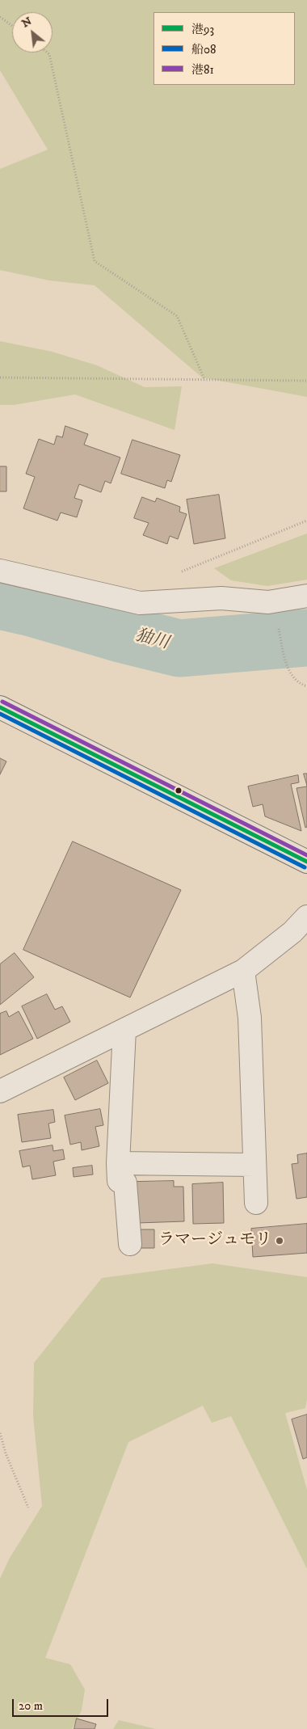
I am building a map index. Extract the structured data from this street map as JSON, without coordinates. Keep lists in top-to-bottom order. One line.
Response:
{"water":["㹨川"],"places":["ラマージュモリ"],"lines":["transit line 港81","transit line 港93","transit line 船08"],"legend":["港93","船08","港81"],"scale_bar":"20 m","north":"top left"}
